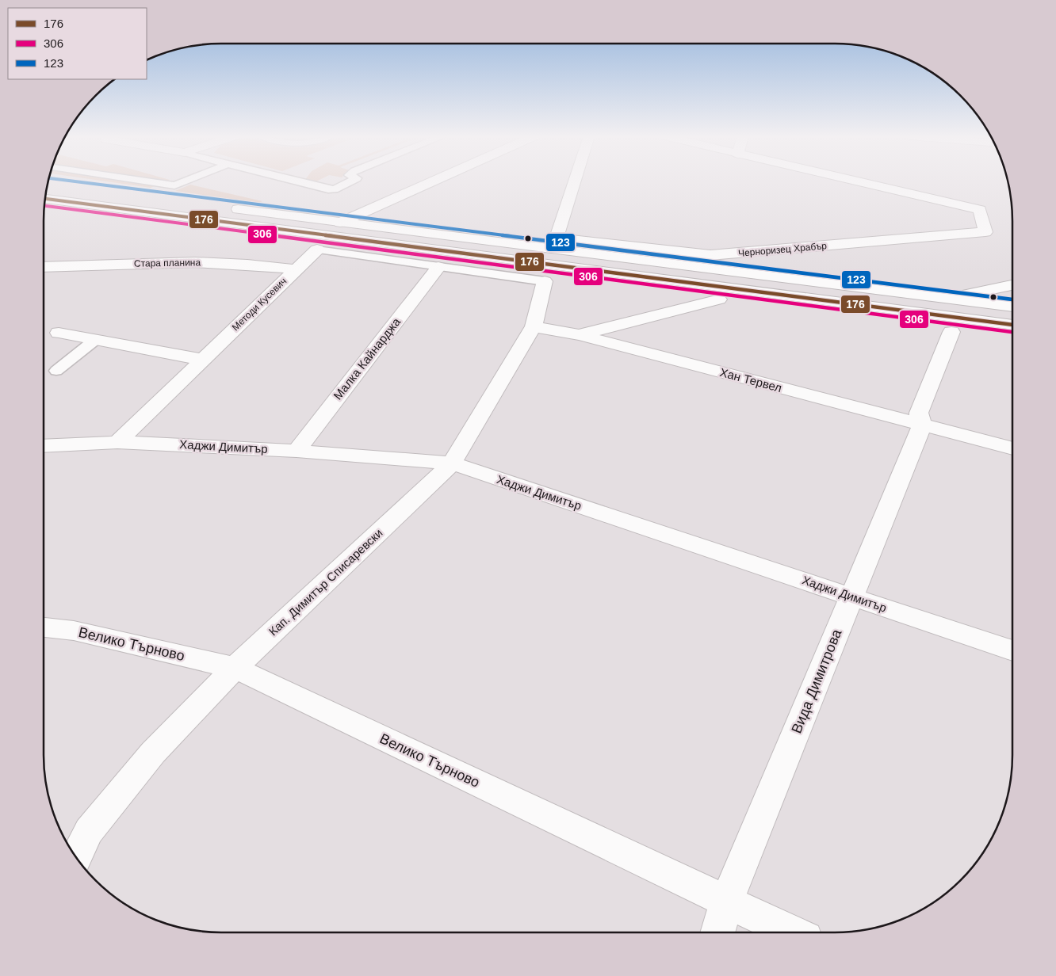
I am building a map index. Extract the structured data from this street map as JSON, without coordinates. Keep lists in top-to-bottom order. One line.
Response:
{"streets":{"street":["Черноризец Храбър","Стара планина","Методи Кусевич","Малка Кайнарджа","Хан Тервел","Хаджи Димитър","Кап. Димитър Списаревски","Велико Търново","Вида Димитрова"]},"crossings":[["Стара планина","Методи Кусевич"],["Методи Кусевич","Хаджи Димитър"],["Малка Кайнарджа","Хаджи Димитър"],["Хан Тервел","Кап. Димитър Списаревски"],["Хан Тервел","Вида Димитрова"],["Хаджи Димитър","Кап. Димитър Списаревски"],["Хаджи Димитър","Вида Димитрова"],["Кап. Димитър Списаревски","Велико Търново"],["Велико Търново","Вида Димитрова"]],"lines":["transit line 123","transit line 176","transit line 306"],"legend":["176","306","123"]}
